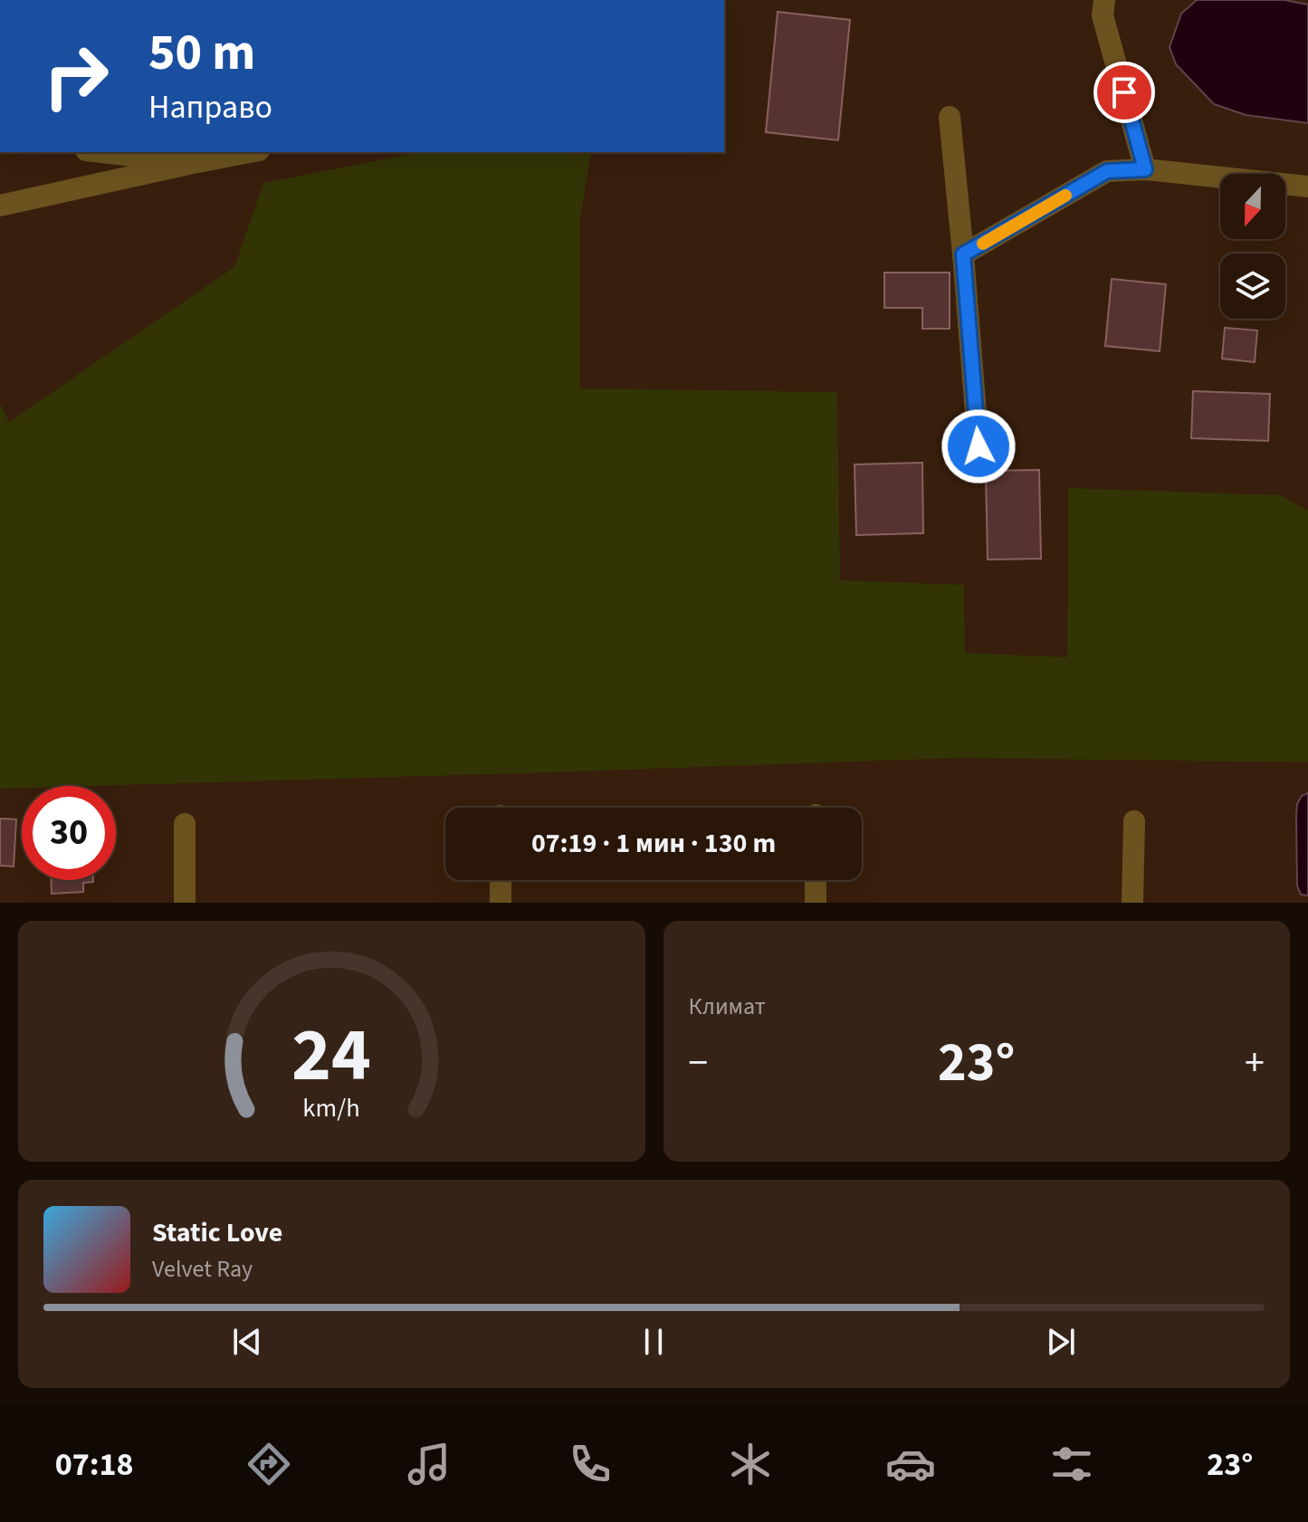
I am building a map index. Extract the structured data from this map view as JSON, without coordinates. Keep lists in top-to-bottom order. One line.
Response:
{"north":"bottom","page":{"turn":["50 m","Направо"],"limit":"30","trip":"07:19 · 1 мин · 130 m","tile":"Климат","heat":["−","23°","+"],"song":["Static Love","Velvet Ray"],"tabs":["07:18","23°"],"gauge":["24","km/h"]}}
